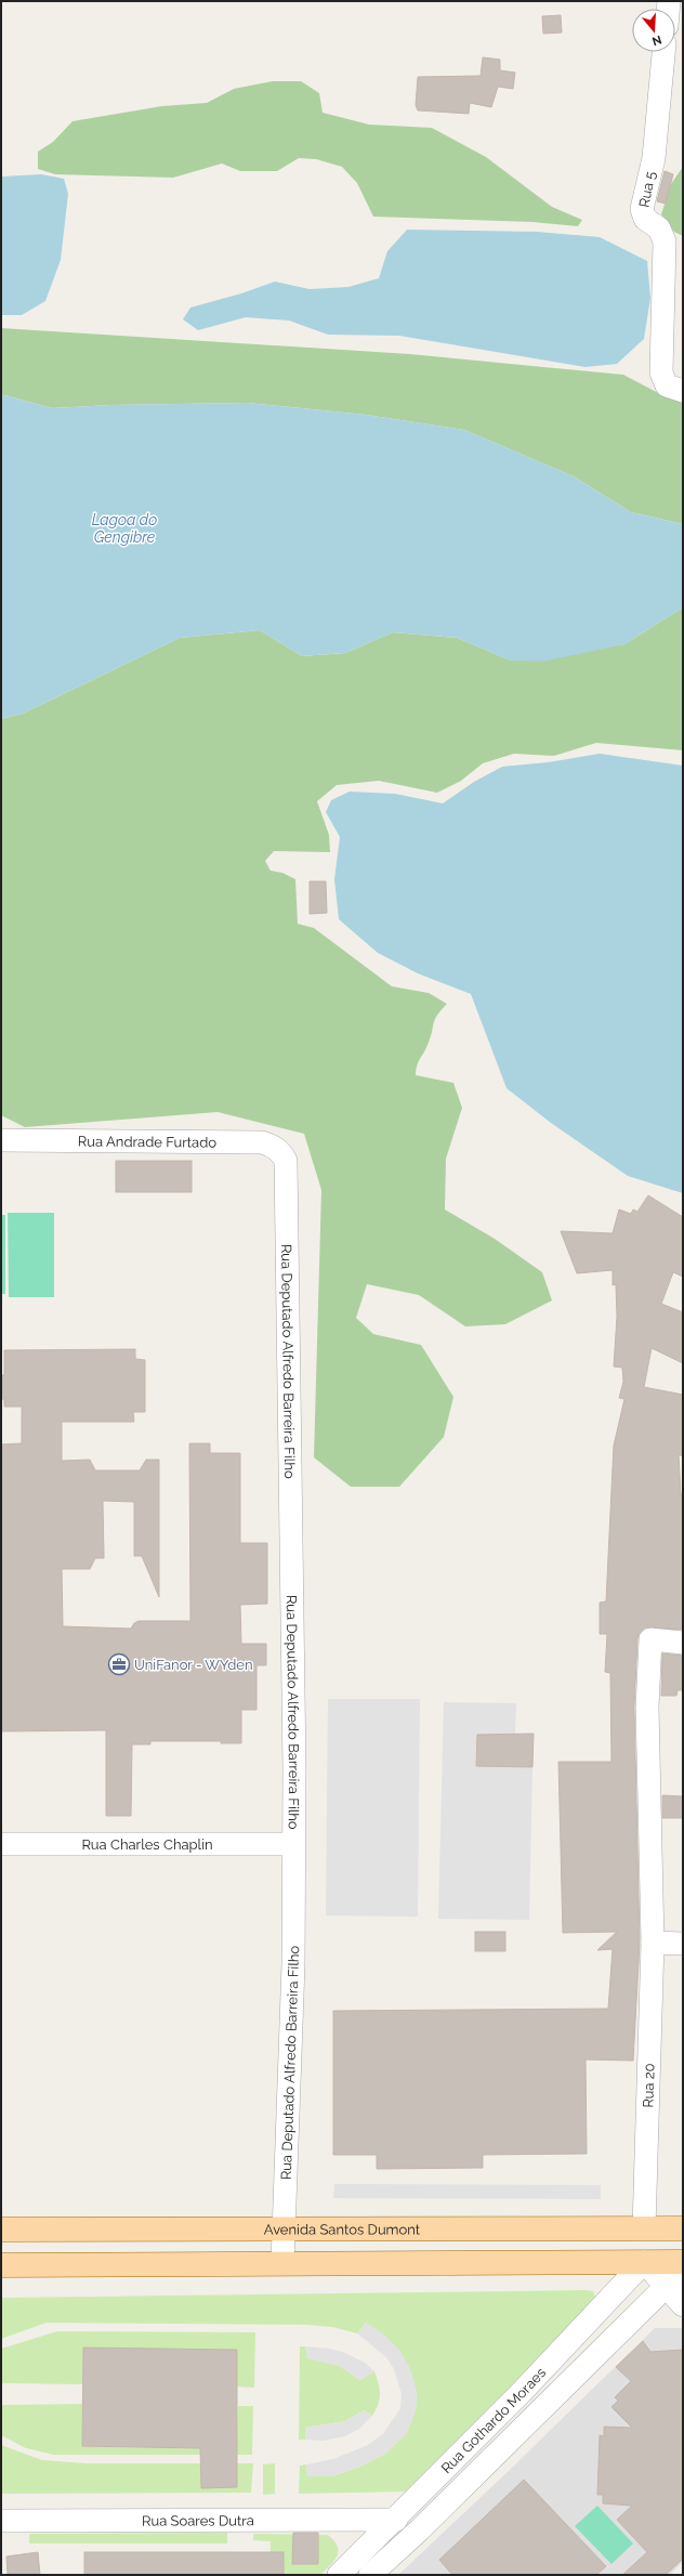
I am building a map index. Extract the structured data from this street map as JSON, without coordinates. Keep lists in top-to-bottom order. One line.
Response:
{"streets":{"main road":["Avenida Santos Dumont"],"street":["Rua 5","Rua Andrade Furtado","Rua Deputado Alfredo Barreira Filho","Rua Charles Chaplin","Rua 20","Rua Gothardo Moraes","Rua Soares Dutra"]},"crossings":[["Rua Andrade Furtado","Rua Deputado Alfredo Barreira Filho"],["Rua Deputado Alfredo Barreira Filho","Rua Charles Chaplin"],["Rua Deputado Alfredo Barreira Filho","Avenida Santos Dumont"],["Rua 20","Avenida Santos Dumont"],["Rua Gothardo Moraes","Rua Soares Dutra"]],"water":["Lagoa do Gengibre"],"places":{"office":["UniFanor - WYden"]},"north":"bottom"}
